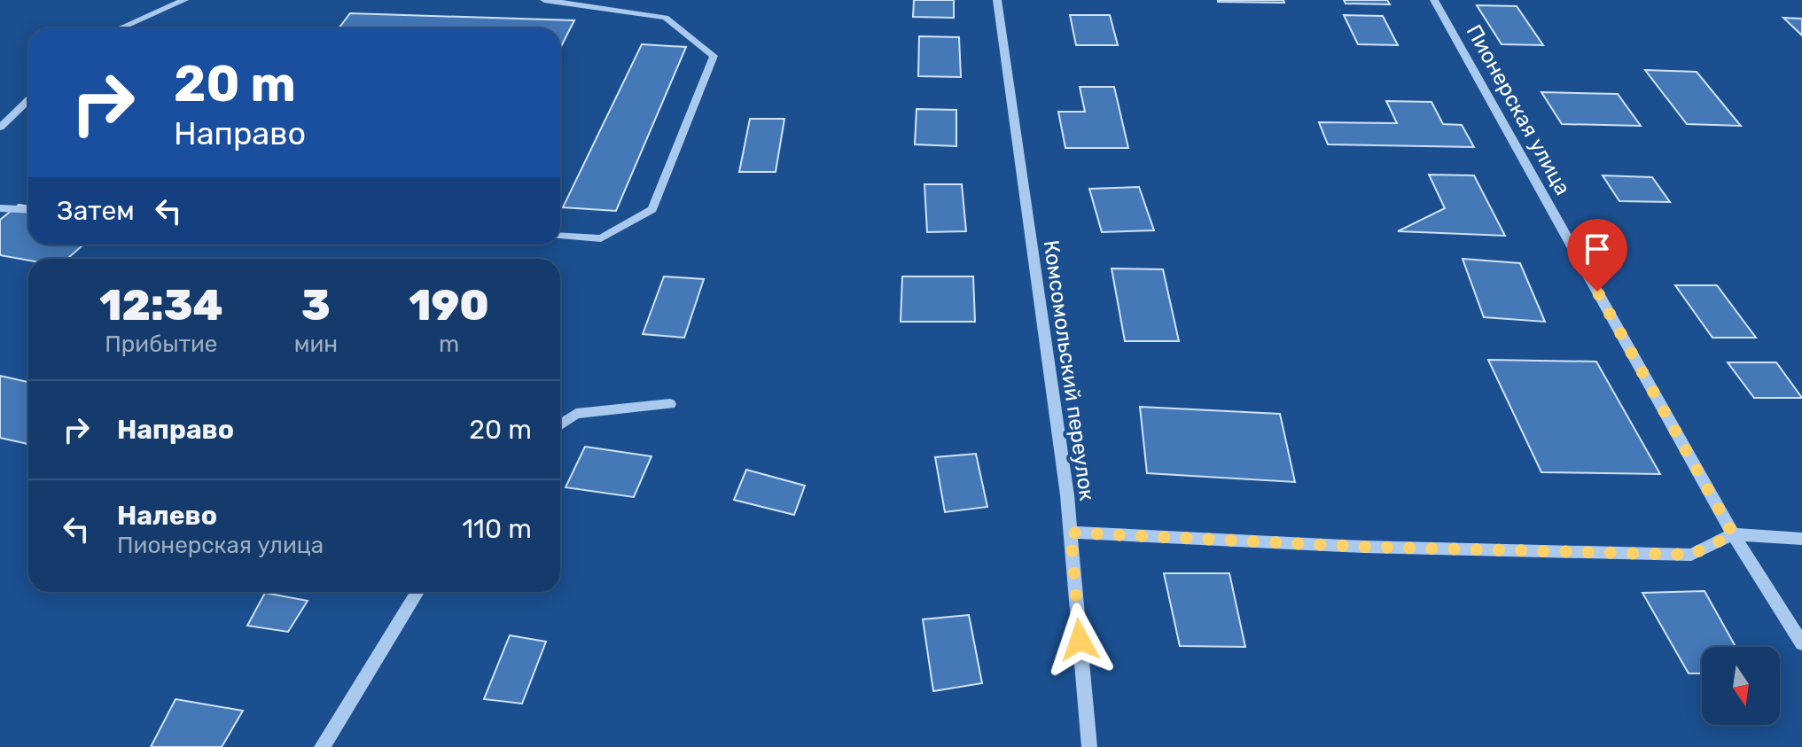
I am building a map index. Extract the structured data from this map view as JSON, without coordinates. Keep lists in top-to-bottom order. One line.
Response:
{"streets":{"street":["Пионерская улица","Комсомольский переулок"]},"north":"bottom","page":{"turn":["20 m","Направо"],"then":"Затем","eta":["12:34","Прибытие","3","мин","190","m"],"list":[{"name":"Направо","value":"20 m"},{"name":"Налево","note":"Пионерская улица","value":"110 m"}]}}
